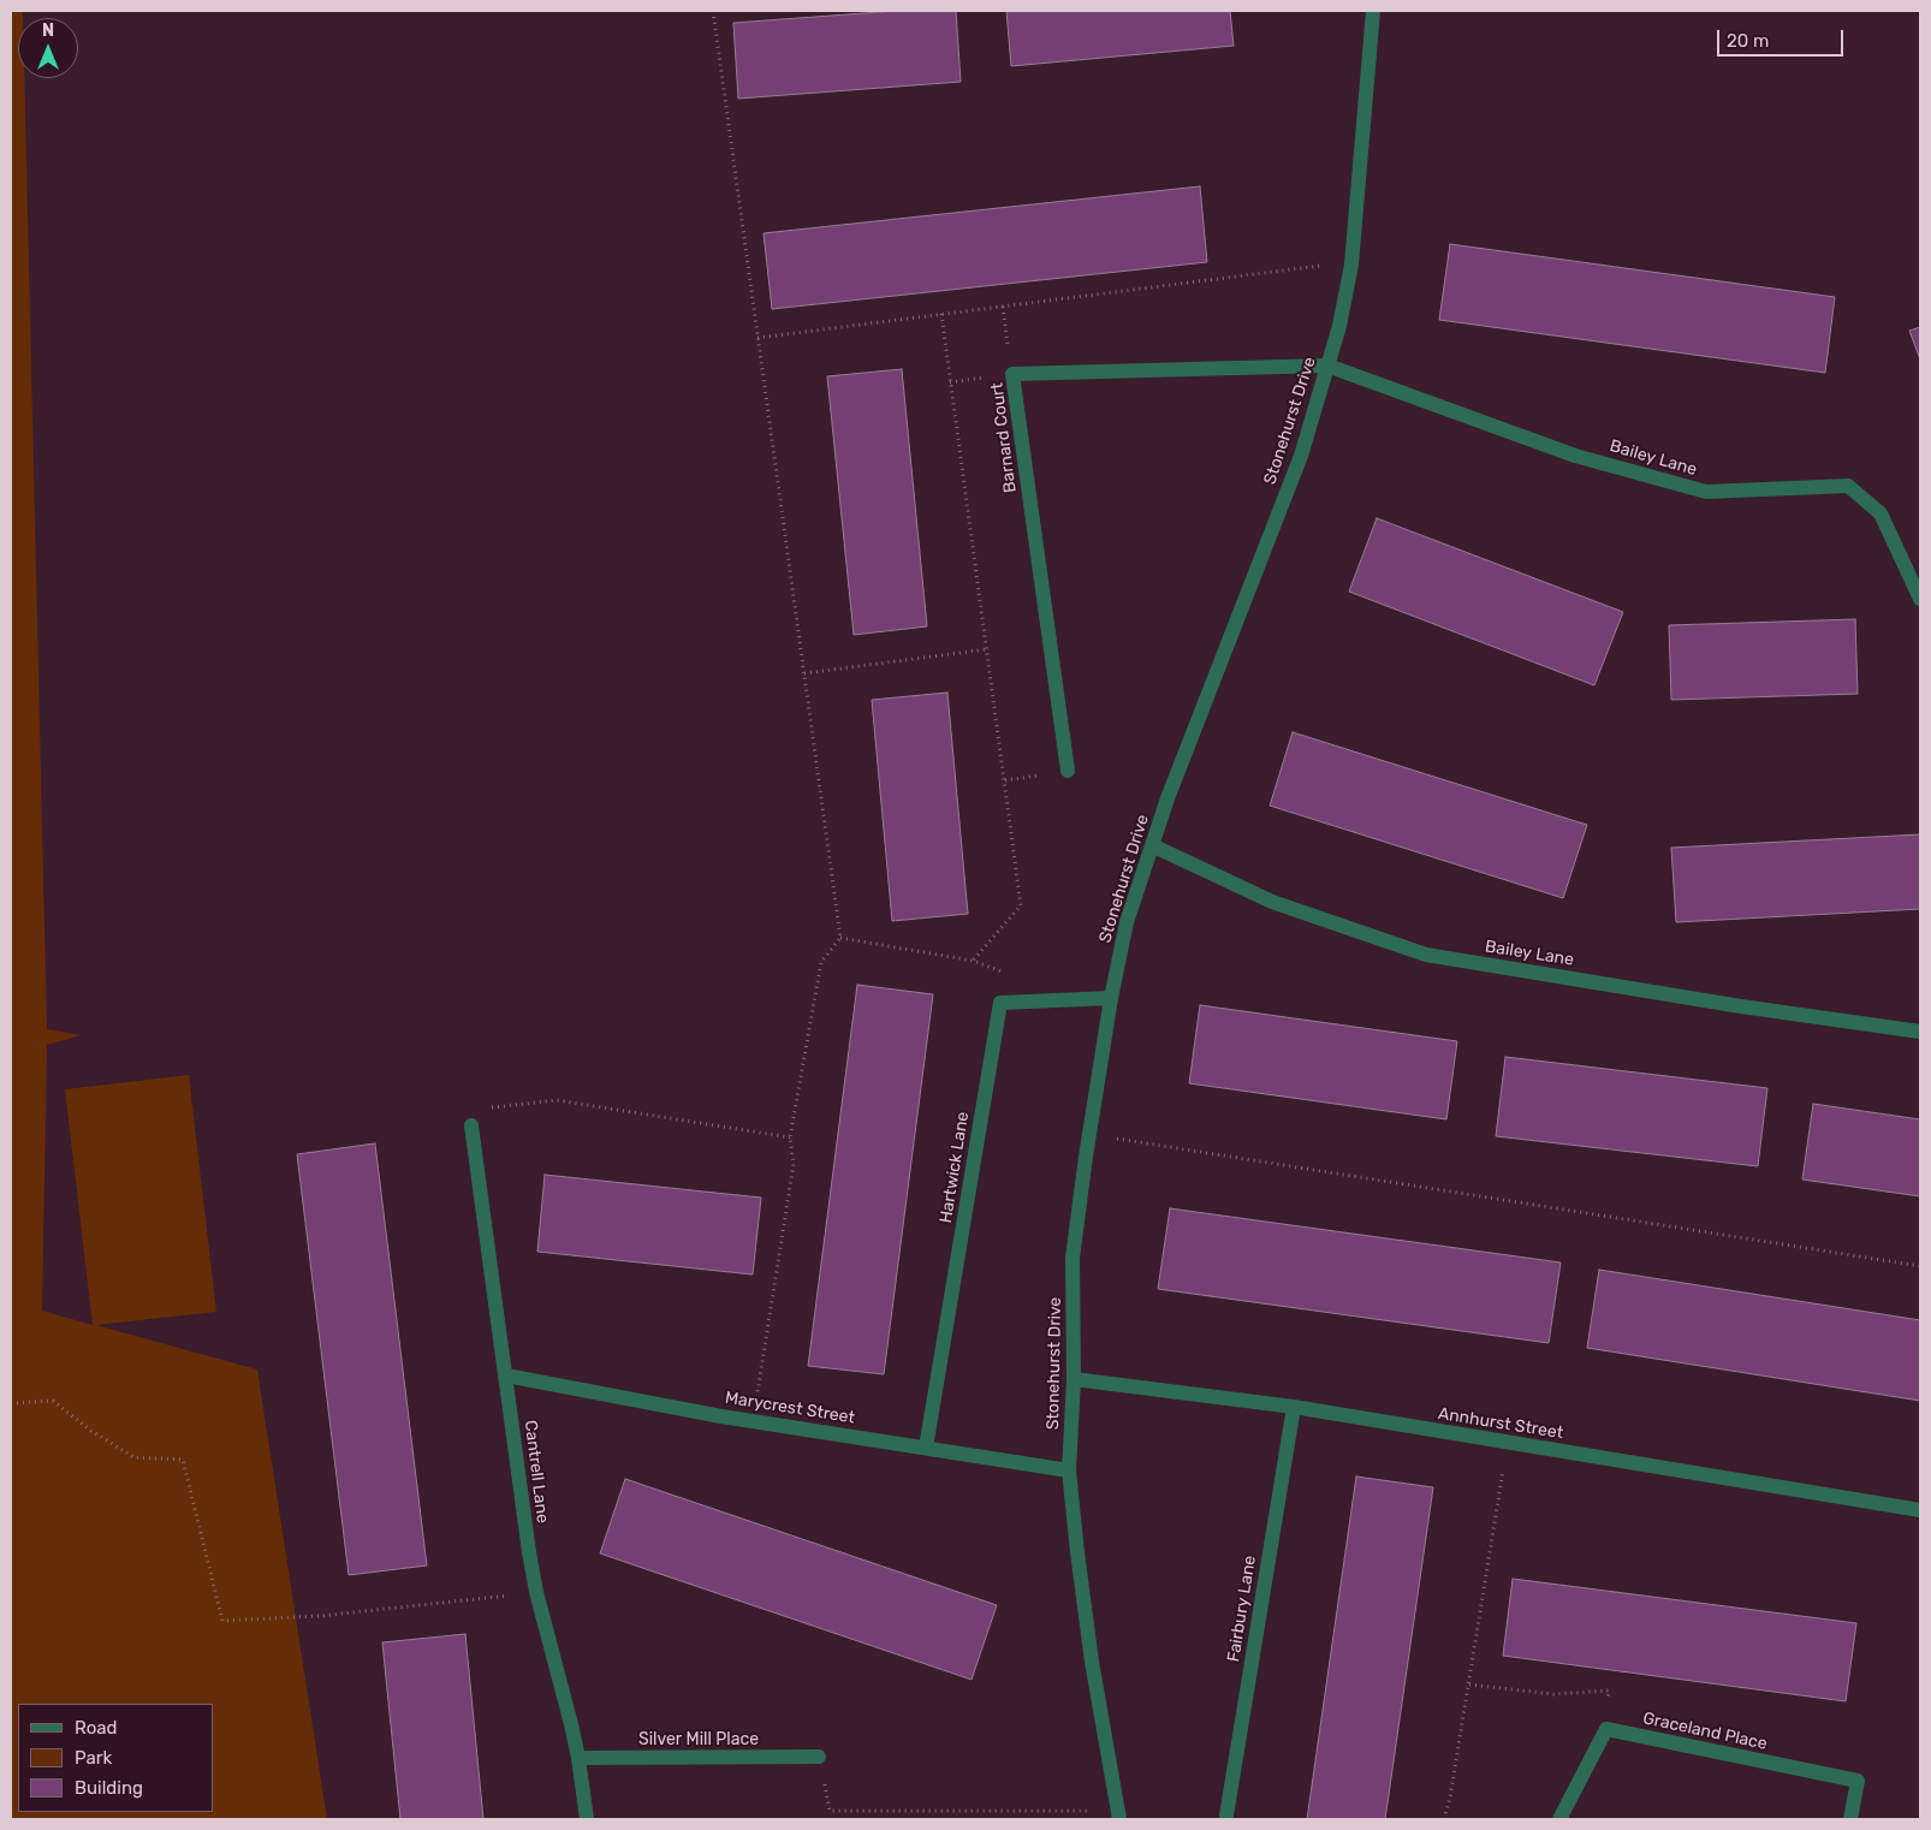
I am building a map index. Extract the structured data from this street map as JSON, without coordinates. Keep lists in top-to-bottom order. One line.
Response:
{"streets":{"street":["Stonehurst Drive","Barnard Court","Bailey Lane","Hartwick Lane","Marycrest Street","Annhurst Street","Cantrell Lane","Fairbury Lane","Graceland Place","Silver Mill Place"]},"crossings":[["Stonehurst Drive","Barnard Court"],["Stonehurst Drive","Bailey Lane"],["Stonehurst Drive","Hartwick Lane"],["Stonehurst Drive","Marycrest Street"],["Stonehurst Drive","Annhurst Street"],["Barnard Court","Bailey Lane"],["Hartwick Lane","Marycrest Street"],["Marycrest Street","Cantrell Lane"],["Annhurst Street","Fairbury Lane"],["Cantrell Lane","Silver Mill Place"]],"legend":["Road","Park","Building"],"scale_bar":"20 m","north":"top"}
